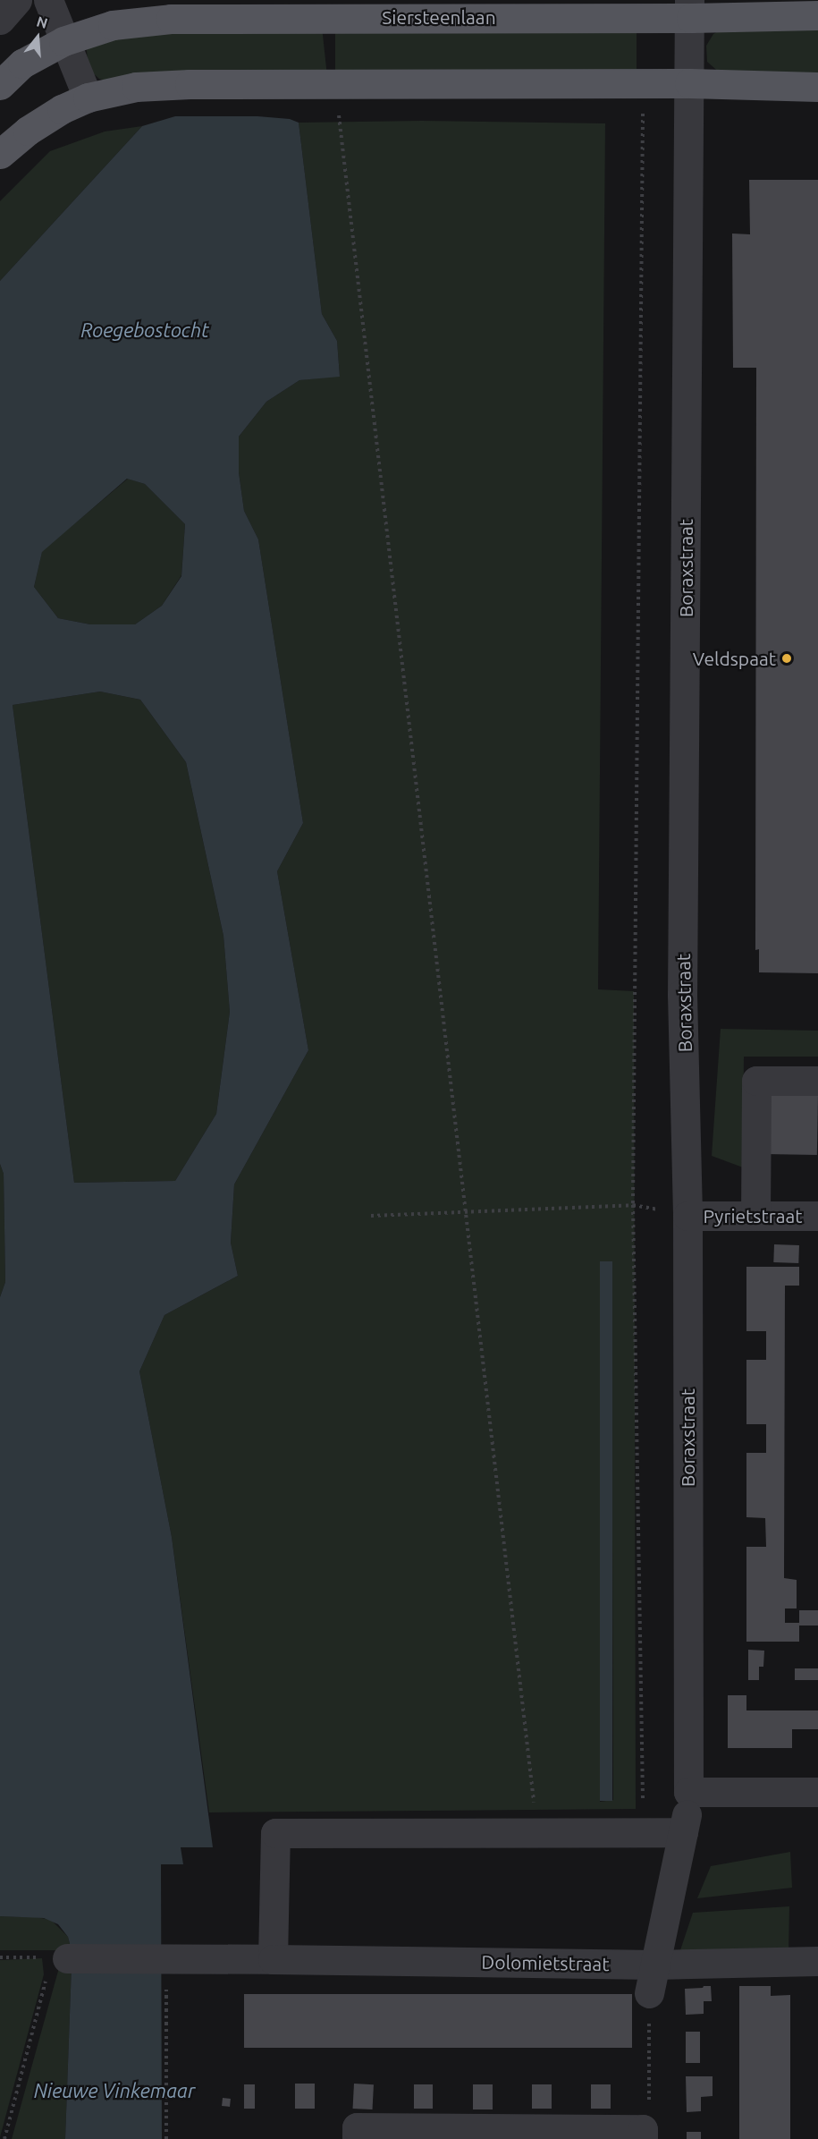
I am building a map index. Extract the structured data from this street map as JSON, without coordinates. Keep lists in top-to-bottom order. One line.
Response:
{"streets":{"main road":["Siersteenlaan"],"street":["Boraxstraat","Pyrietstraat","Dolomietstraat"]},"crossings":[["Siersteenlaan","Boraxstraat"],["Boraxstraat","Pyrietstraat"]],"water":["Roegebostocht","Nieuwe Vinkemaar"],"places":["Veldspaat"],"north":"top"}
